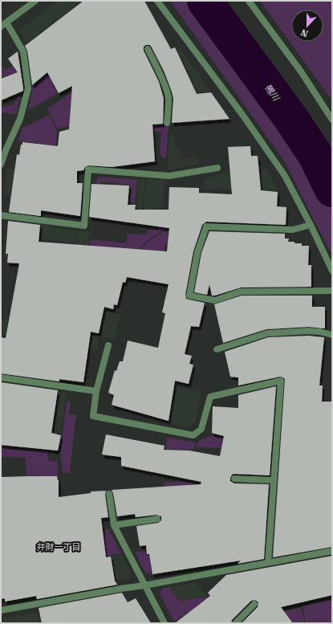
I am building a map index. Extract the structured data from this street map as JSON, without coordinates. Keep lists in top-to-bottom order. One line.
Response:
{"districts":["弁財一丁目"],"water":["鴨川"],"north":"bottom"}
